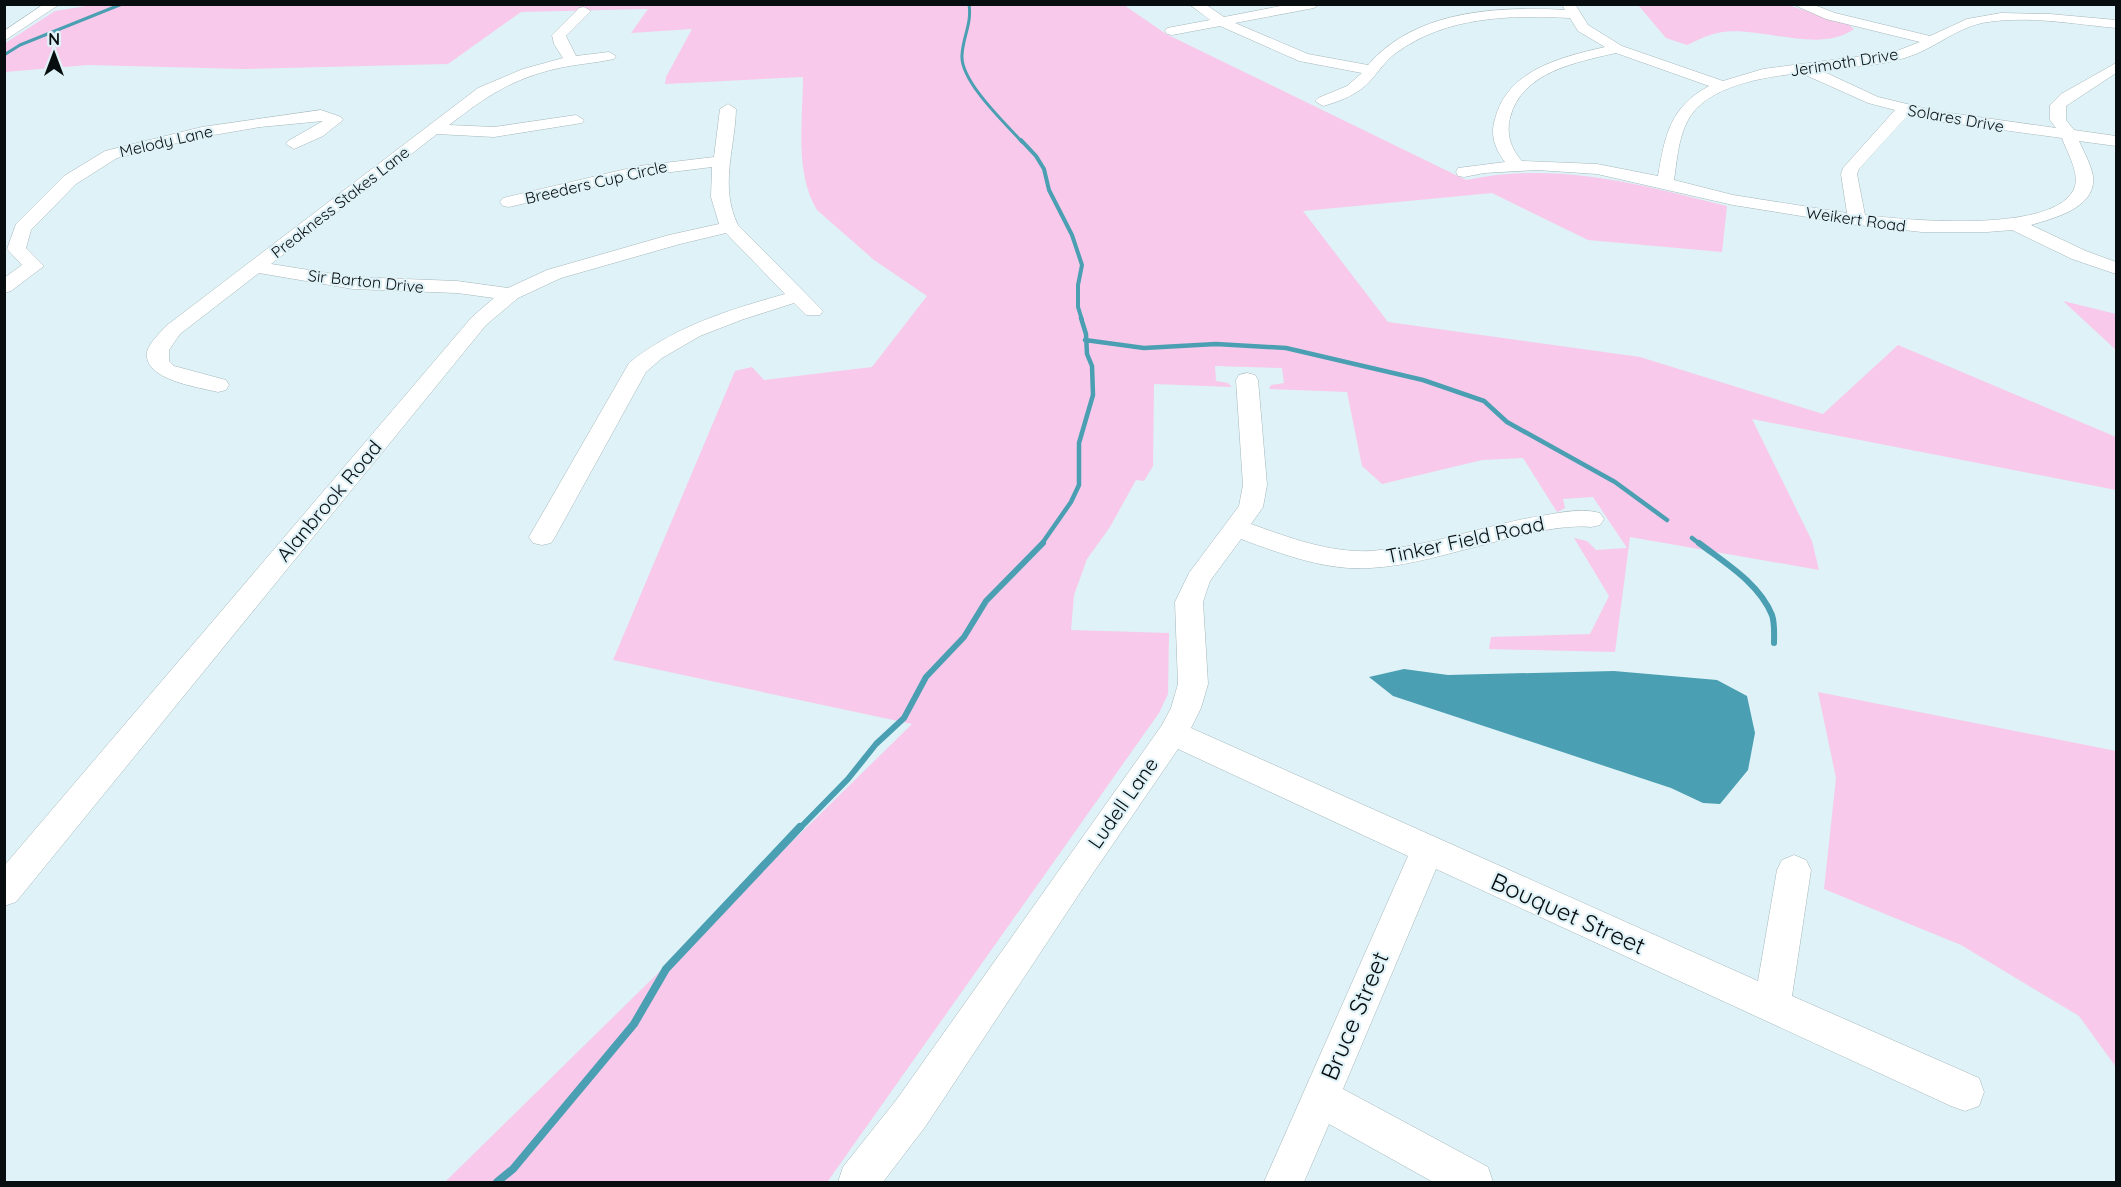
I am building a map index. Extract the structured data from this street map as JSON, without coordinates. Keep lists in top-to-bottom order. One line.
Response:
{"streets":{"street":["Jerimoth Drive","Solares Drive","Melody Lane","Breeders Cup Circle","Preakness Stakes Lane","Weikert Road","Sir Barton Drive","Alanbrook Road","Tinker Field Road","Ludell Lane","Bouquet Street","Bruce Street"]},"crossings":[["Jerimoth Drive","Solares Drive"],["Jerimoth Drive","Weikert Road"],["Solares Drive","Weikert Road"],["Preakness Stakes Lane","Sir Barton Drive"],["Sir Barton Drive","Alanbrook Road"],["Tinker Field Road","Ludell Lane"],["Ludell Lane","Bouquet Street"],["Bouquet Street","Bruce Street"]],"north":"top"}
